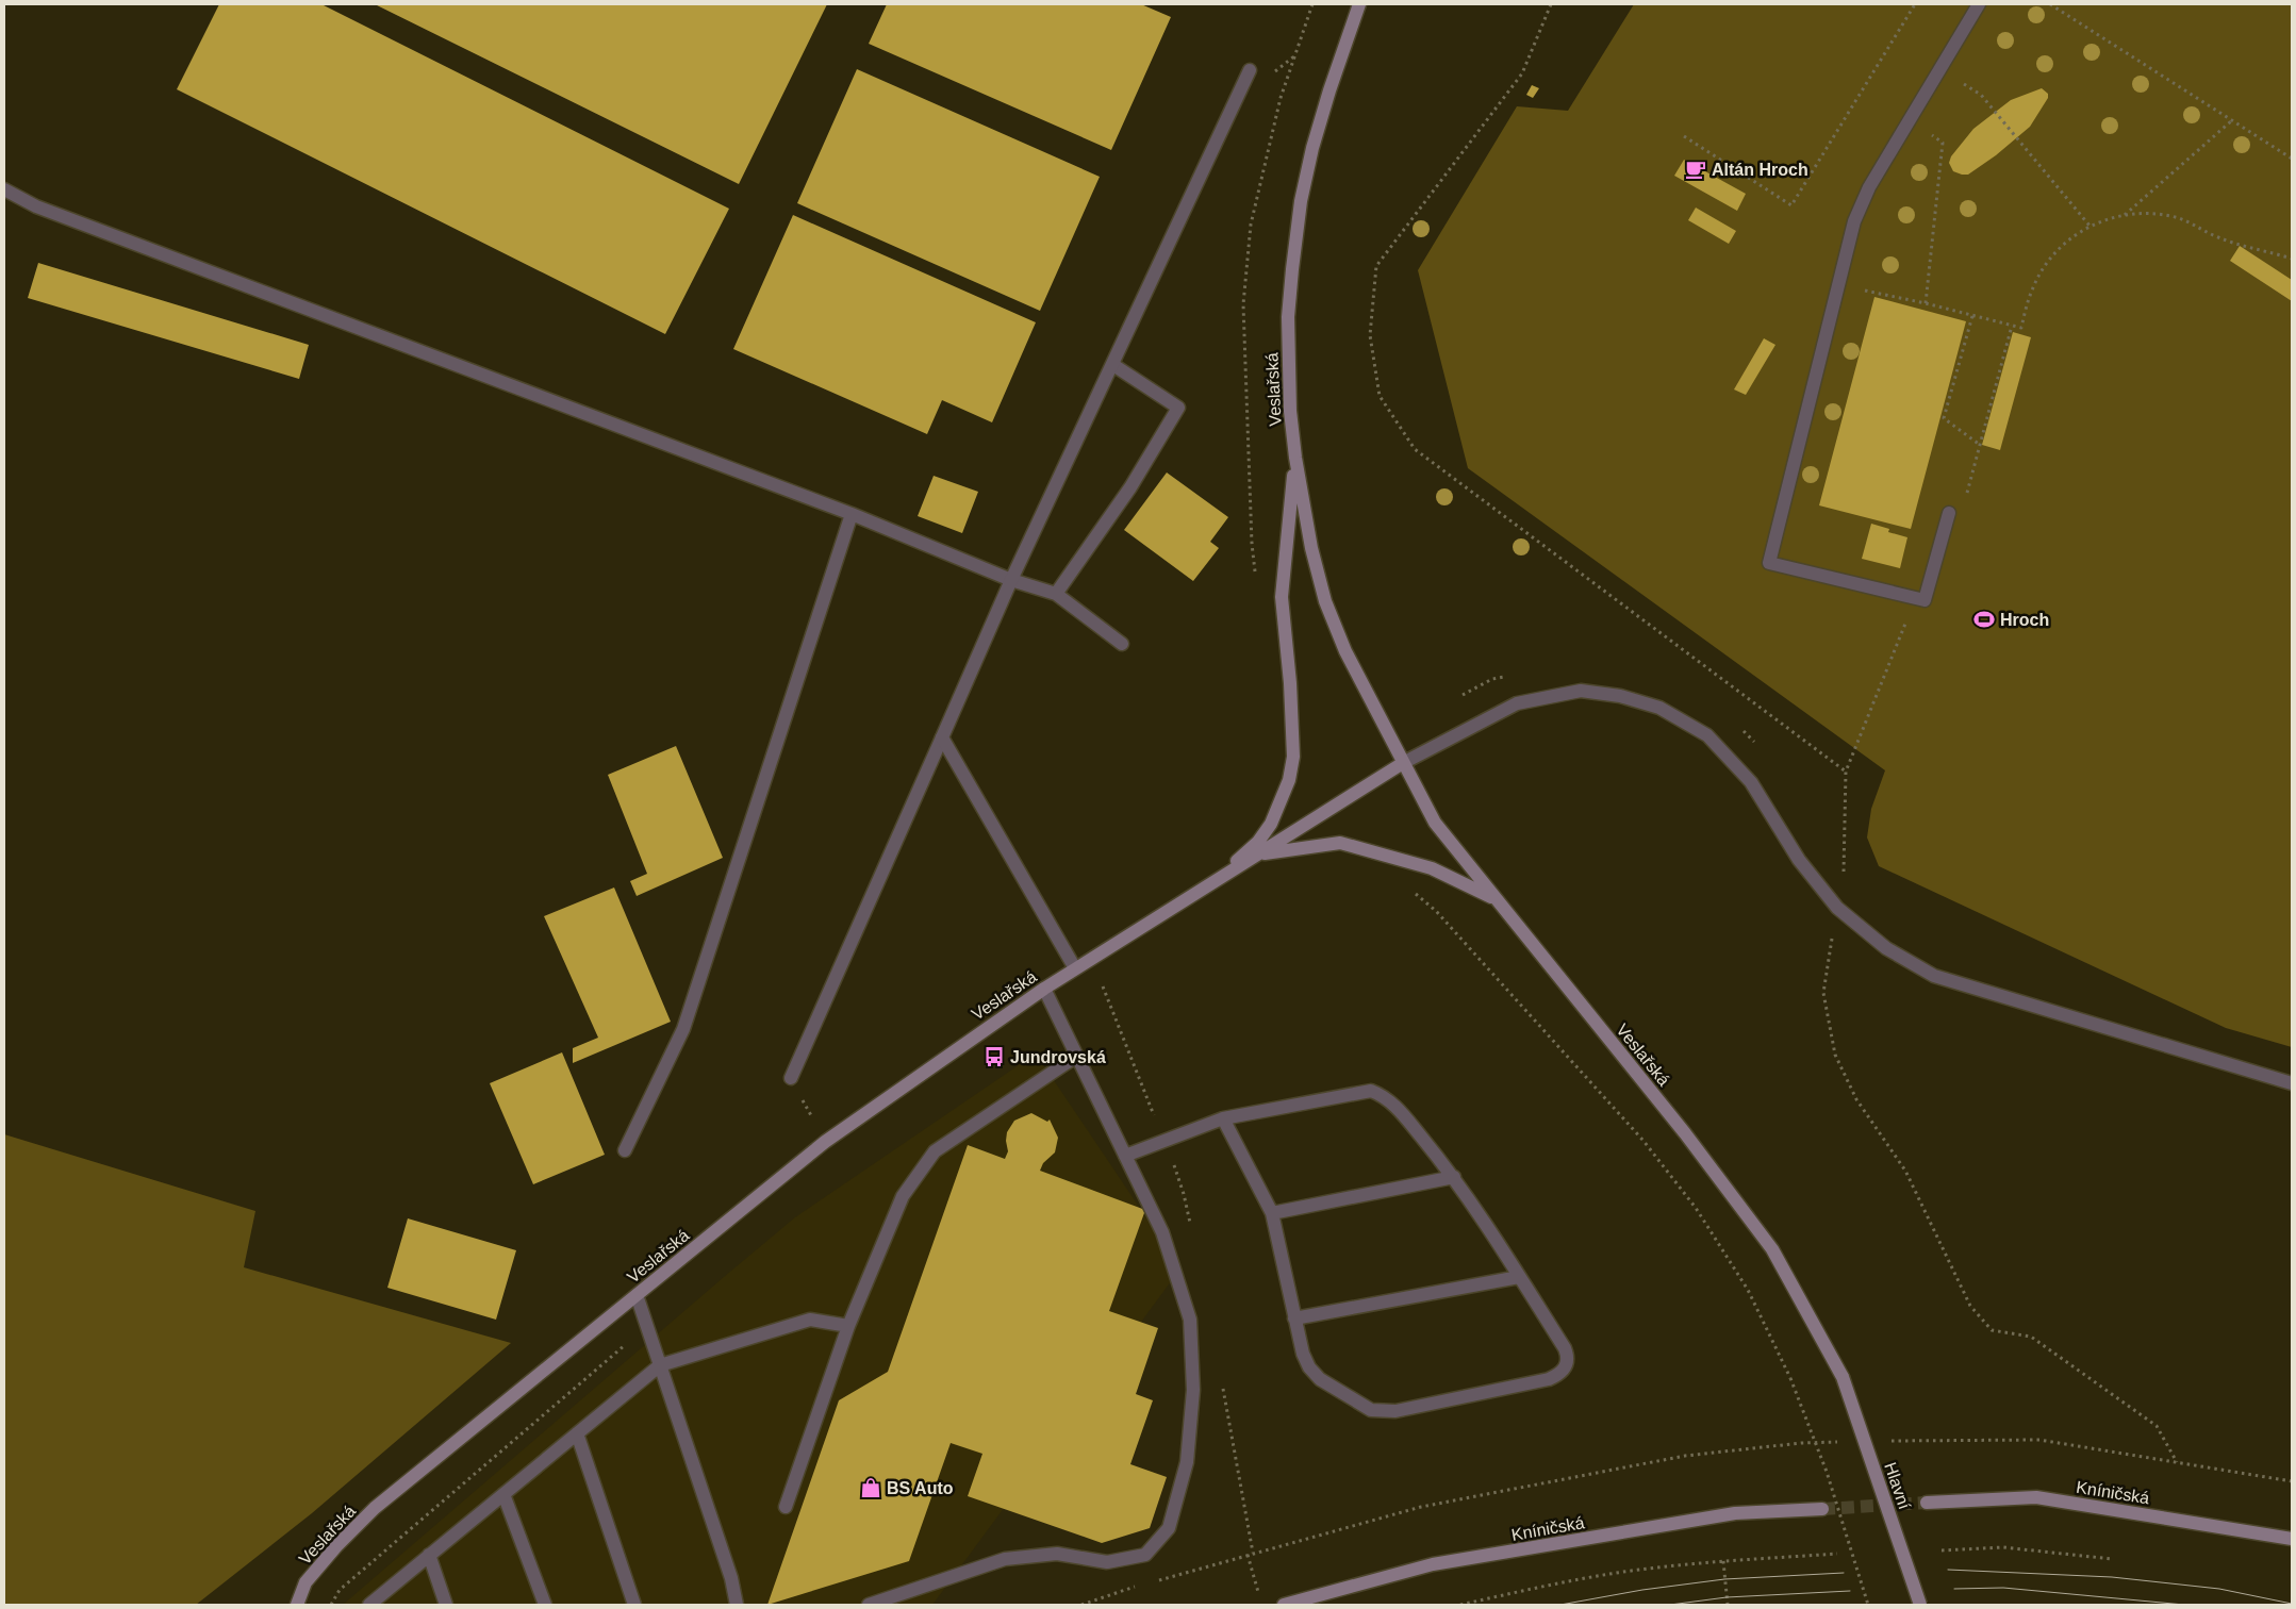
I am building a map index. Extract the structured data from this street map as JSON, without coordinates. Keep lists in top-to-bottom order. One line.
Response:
{"streets":{"street":["Veslařská","Hlavní","Kníničská"]},"crossings":[["Veslařská","Hlavní"]],"places":{"cafe":["Altán Hroch"],"sports":["Hroch"],"bus stop":["Jundrovská"],"shop":["BS Auto"]}}
